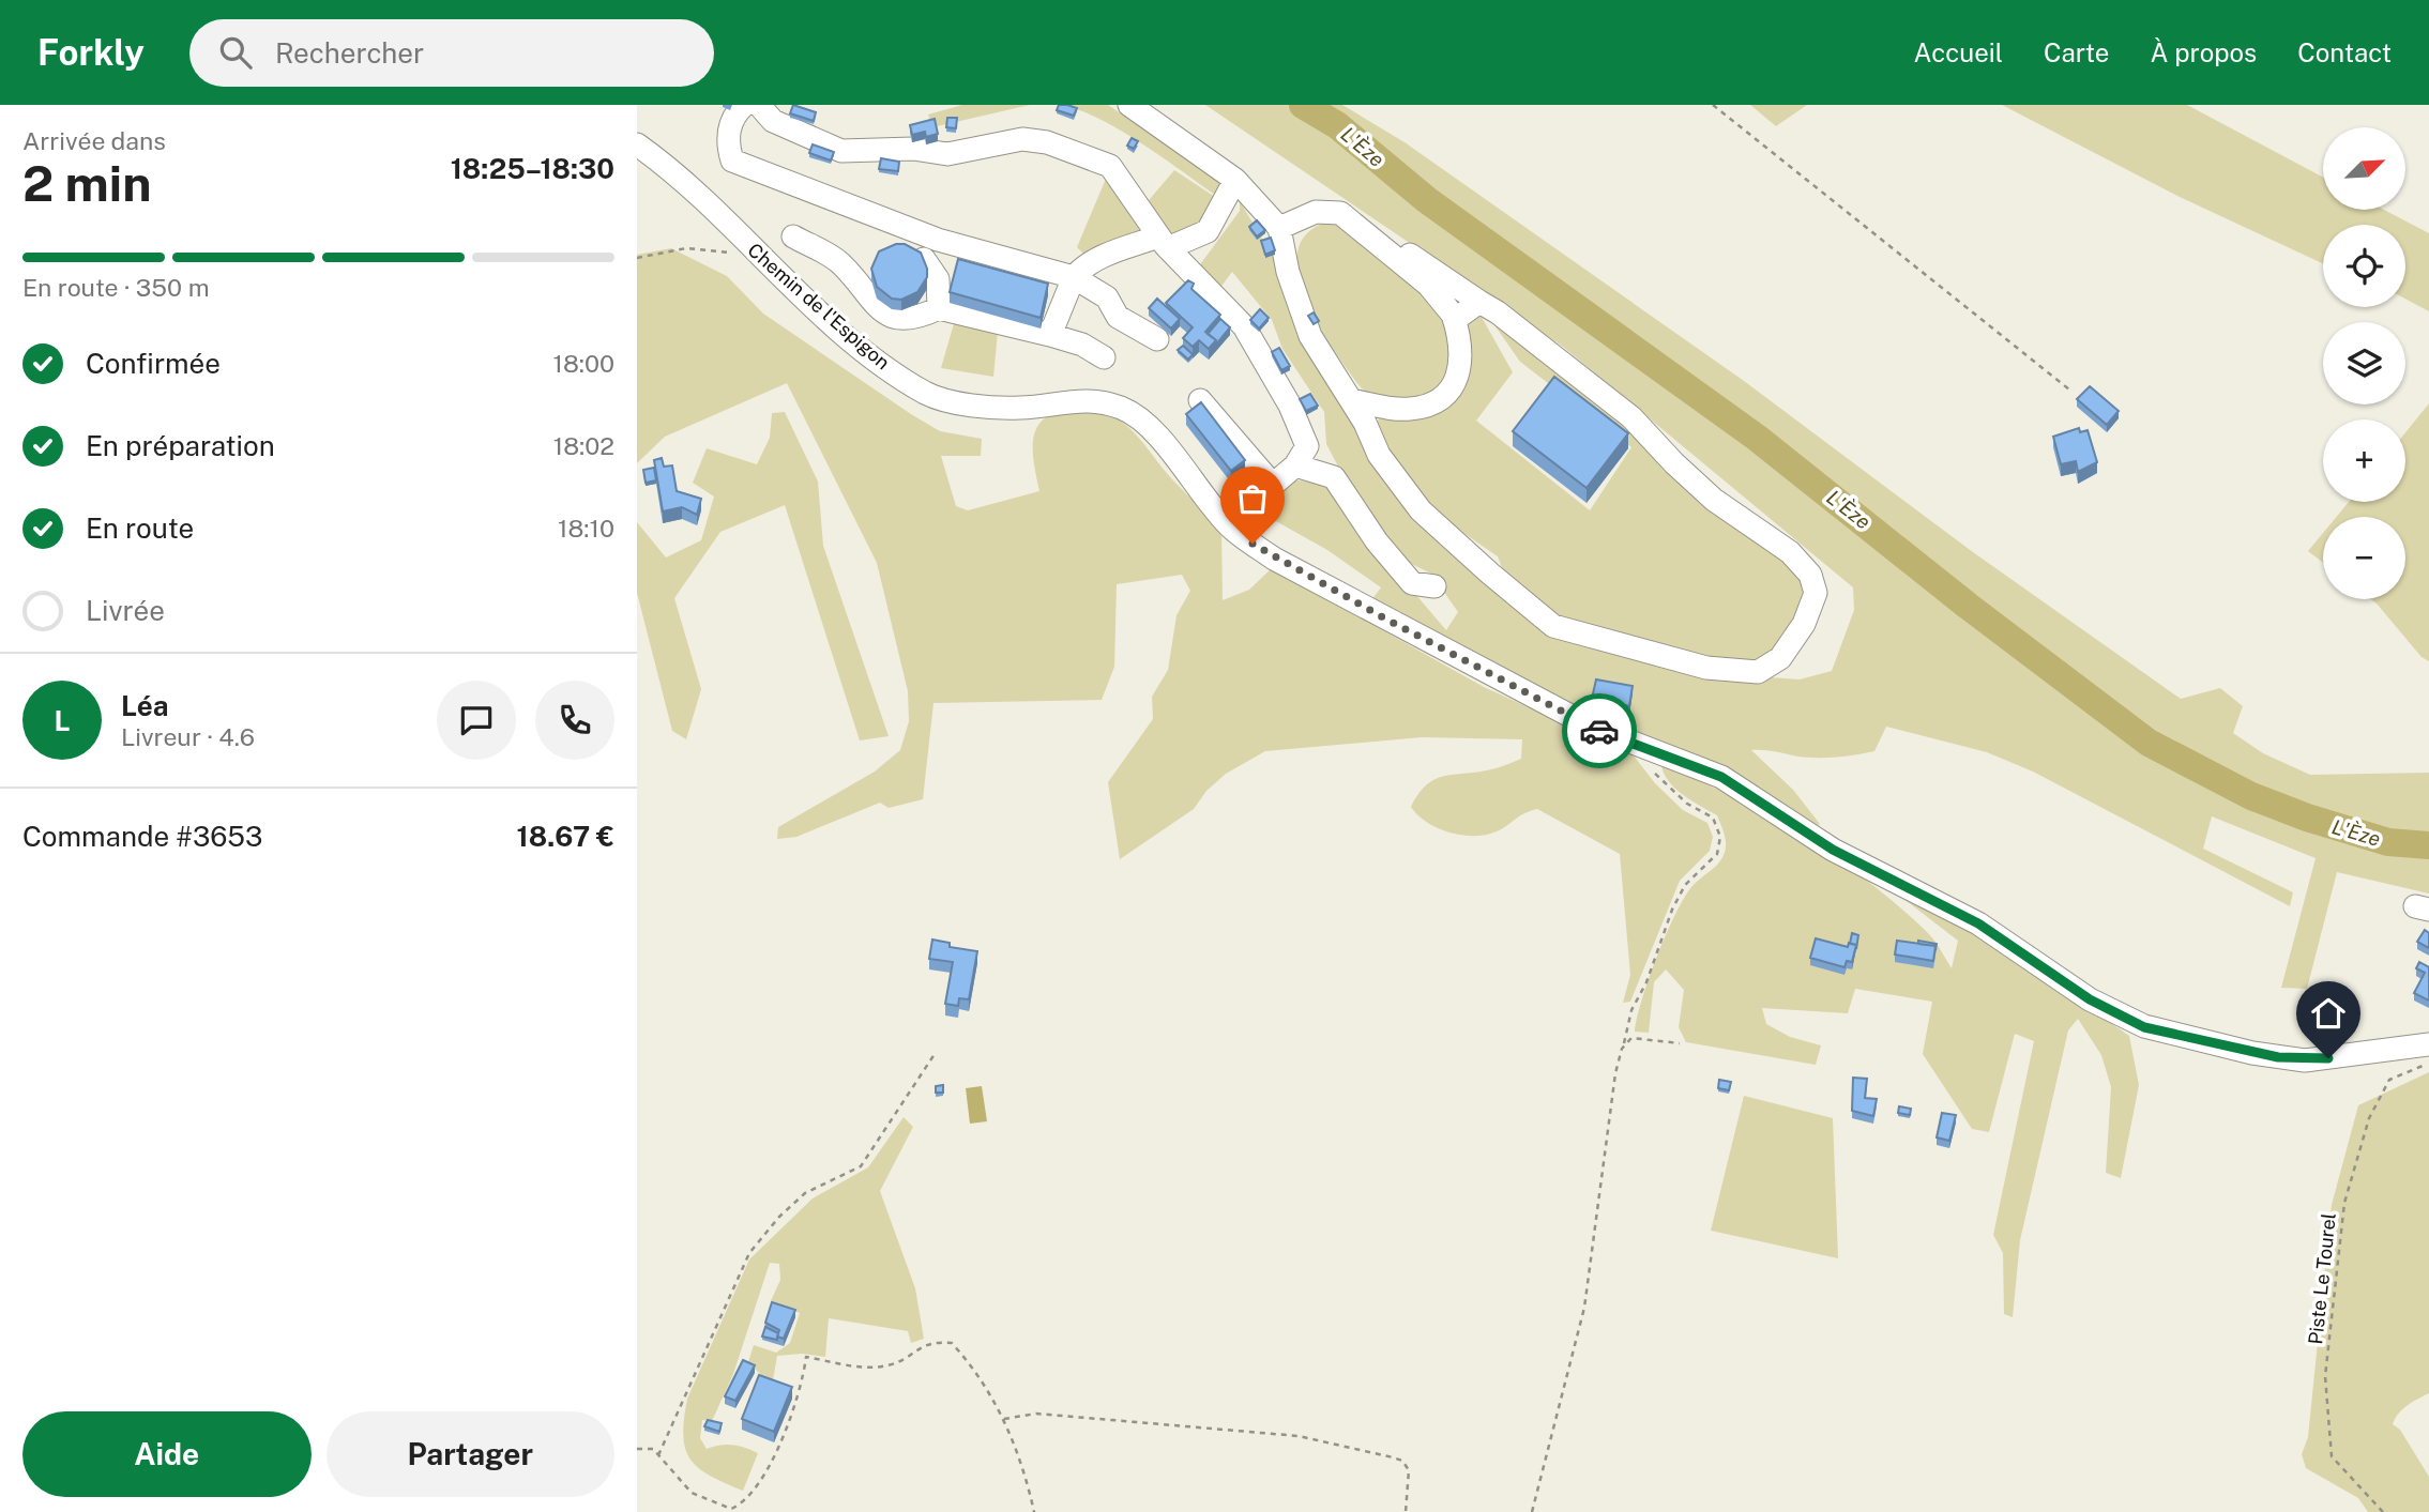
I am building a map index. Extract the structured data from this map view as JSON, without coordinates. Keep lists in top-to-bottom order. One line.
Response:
{"streets":{"street":["Chemin de l'Espigon"],"path":["Piste Le Tourel"]},"water":["L'Èze"],"north":"top right","page":{"header":"Forkly","search":"Rechercher","nav":["Accueil","Carte","À propos","Contact"],"heading":["2 min","Arrivée dans","18:25–18:30"],"panel":["Léa","Livreur · 4.6","Commande #3653","18.67 €"],"map_buttons":["+","−"],"bar":"En route · 350 m","list":[["Confirmée","18:00"],["En préparation","18:02"],["En route","18:10"],"Livrée"],"round":"L","buttons":["Aide","Partager"]}}
